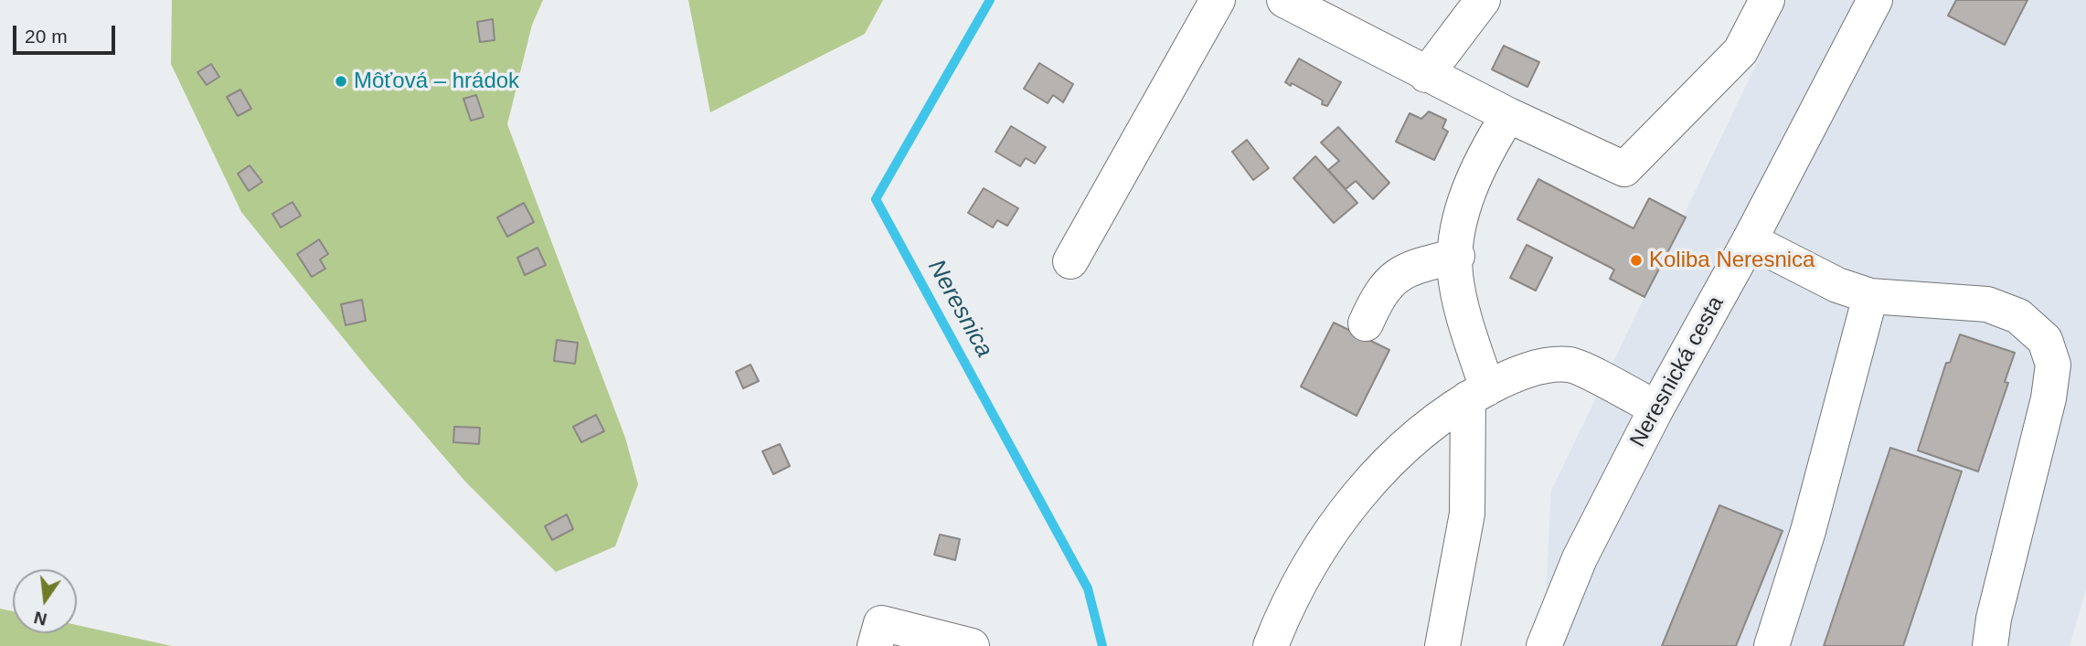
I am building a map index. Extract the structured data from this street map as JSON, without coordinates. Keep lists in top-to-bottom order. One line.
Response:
{"streets":{"street":["Neresnická cesta"]},"water":["Neresnica"],"places":["Môťová – hrádok","Koliba Neresnica"],"scale_bar":"20 m","north":"bottom"}
